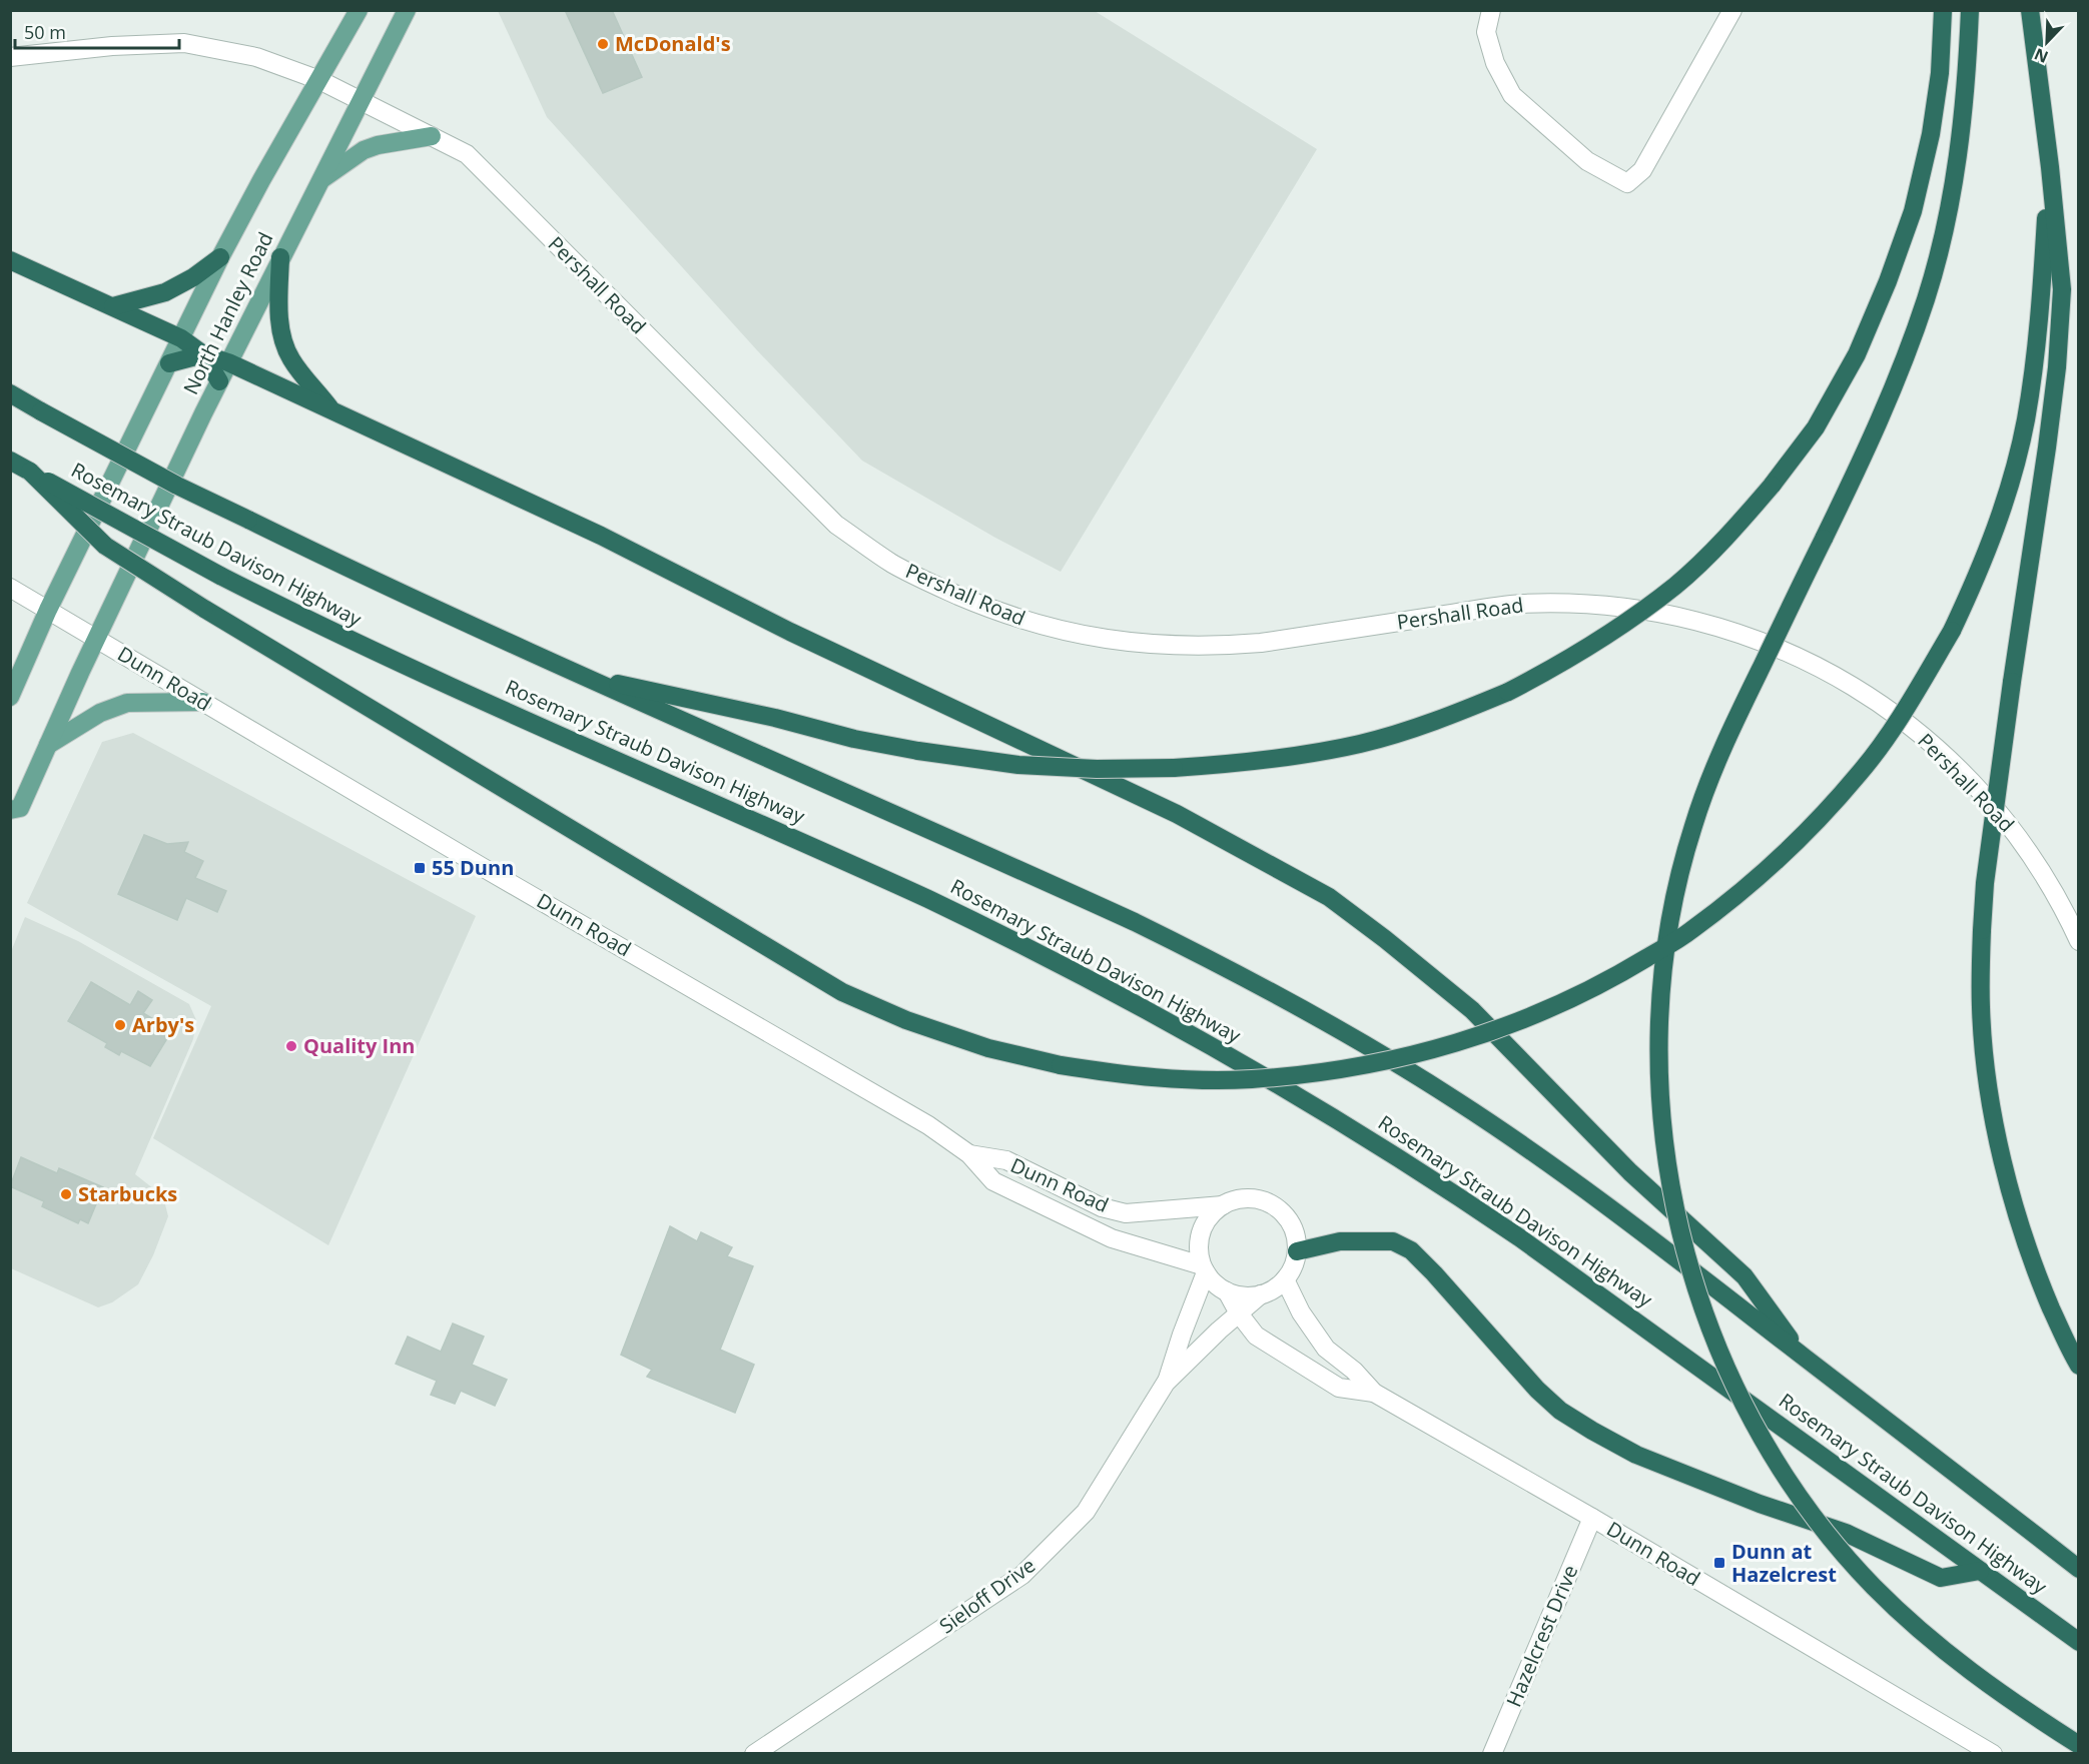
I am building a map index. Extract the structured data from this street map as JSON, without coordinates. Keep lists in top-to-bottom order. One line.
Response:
{"streets":{"highway":["Rosemary Straub Davison Highway"],"main road":["North Hanley Road"],"street":["Pershall Road","Dunn Road","Sieloff Drive","Hazelcrest Drive"]},"crossings":[["Pershall Road","North Hanley Road"],["North Hanley Road","Dunn Road"],["Dunn Road","Sieloff Drive"],["Dunn Road","Hazelcrest Drive"]],"places":{"other":["McDonald's","Arby's","Quality Inn","Starbucks"],"transit":["55 Dunn","Dunn at Hazelcrest"]},"scale_bar":"50 m","north":"bottom left"}
